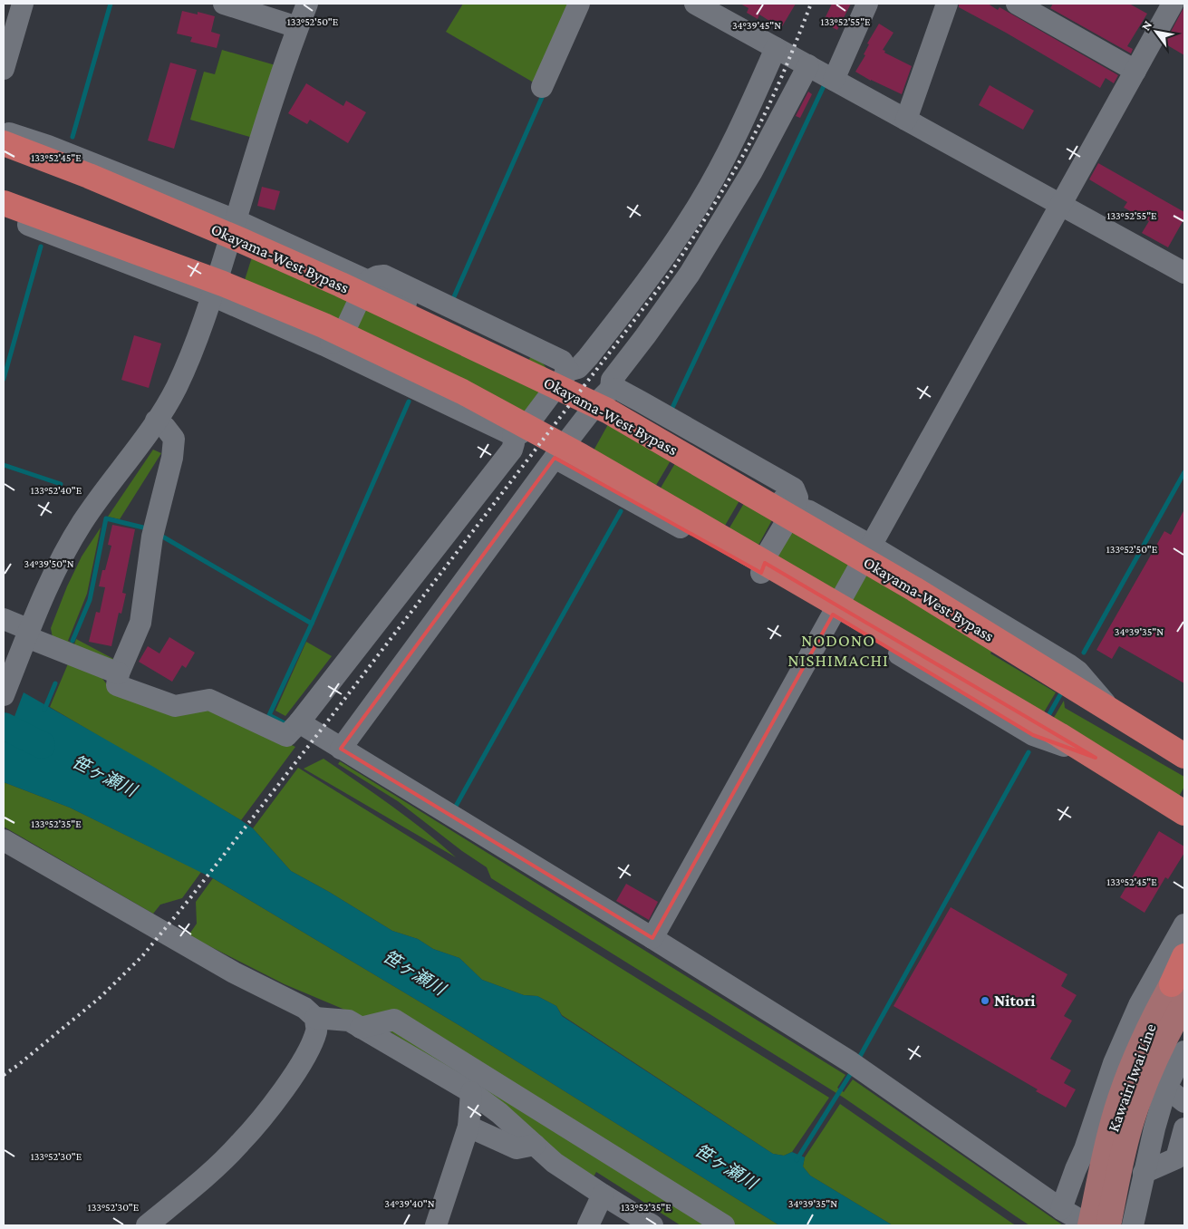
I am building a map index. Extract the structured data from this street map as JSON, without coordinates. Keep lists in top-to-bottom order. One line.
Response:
{"streets":{"highway":["Okayama-West Bypass"],"main road":["Kawairi Iwai Line"]},"districts":["NODONO NISHIMACHI"],"water":["笹ヶ瀬川"],"places":["Nitori"],"north":"top left","coordinates":["133°52'50\"E","133°52'55\"E","34°39'45\"N","133°52'45\"E","133°52'40\"E","34°39'50\"N","34°39'35\"N","133°52'35\"E","133°52'30\"E","34°39'40\"N"]}
